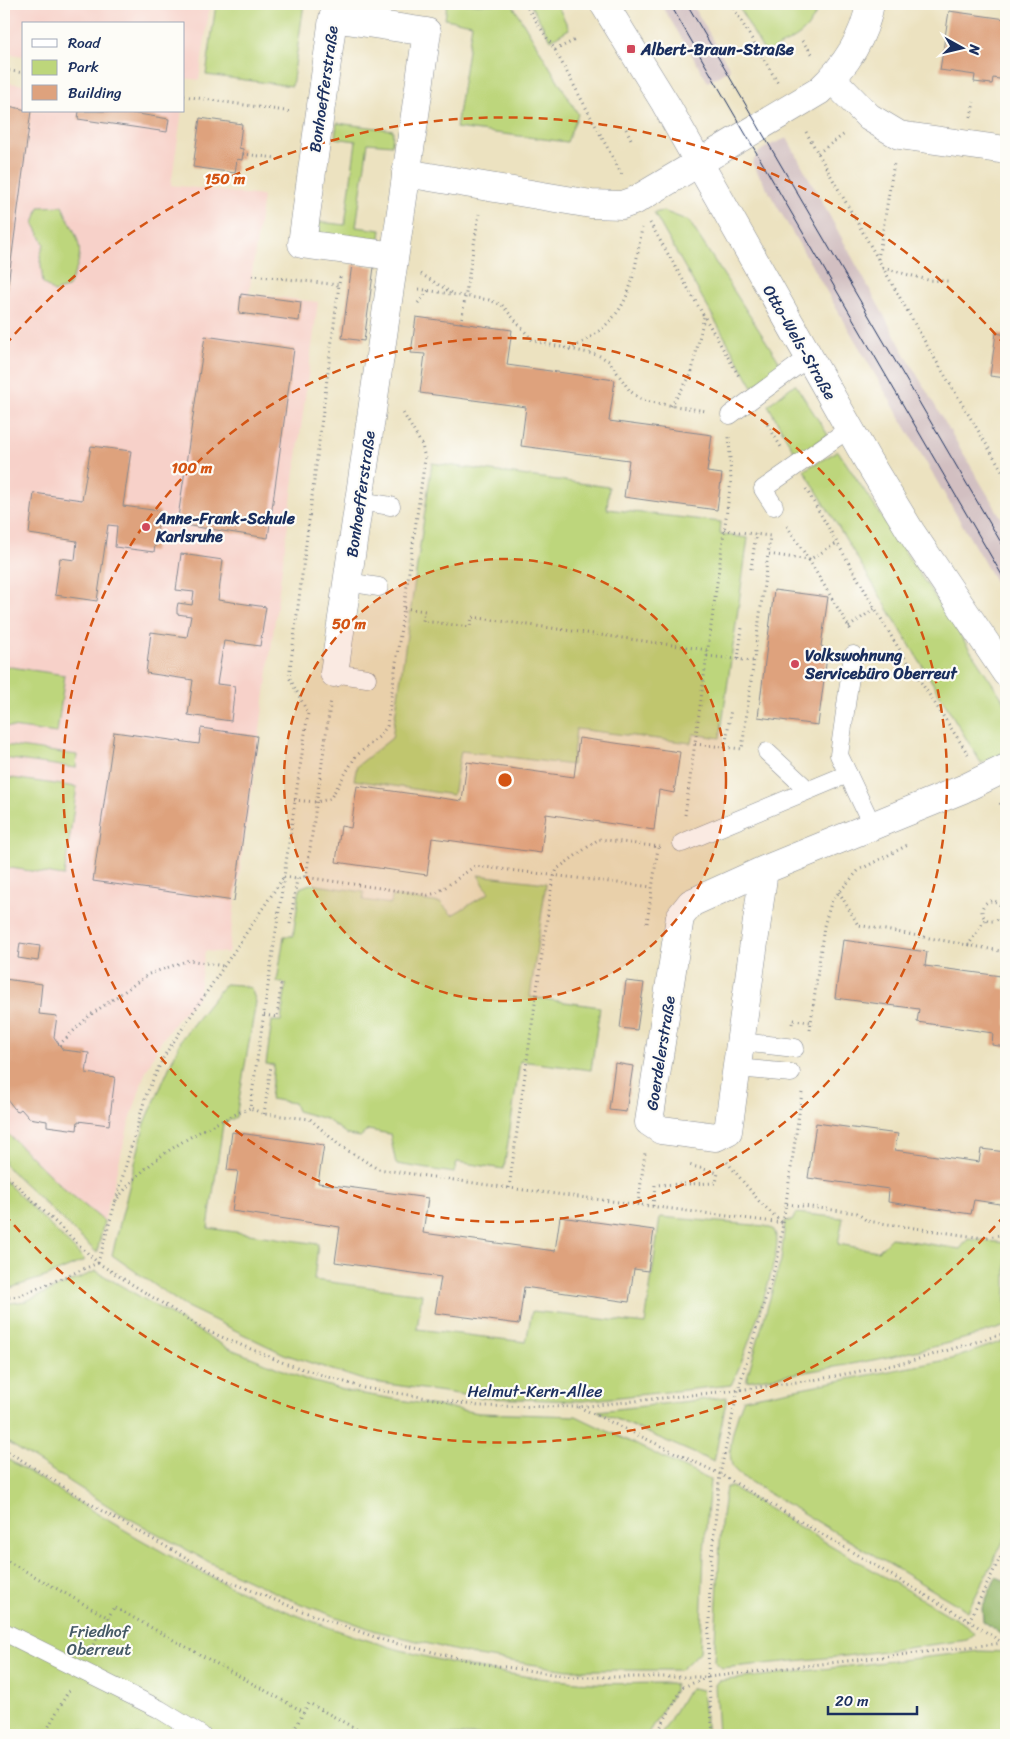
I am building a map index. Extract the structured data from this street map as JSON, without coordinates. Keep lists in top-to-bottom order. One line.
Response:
{"streets":{"street":["Bonhoefferstraße","Otto-Wels-Straße","Goerdelerstraße"],"path":["Helmut-Kern-Allee"]},"parks":["Friedhof Oberreut"],"places":{"transit":["Albert-Braun-Straße"],"other":["Anne-Frank-Schule Karlsruhe","Volkswohnung Servicebüro Oberreut"]},"legend":["Road","Park","Building"],"scale_bar":"20 m","north":"right","rings":["150 m","100 m","50 m"]}
